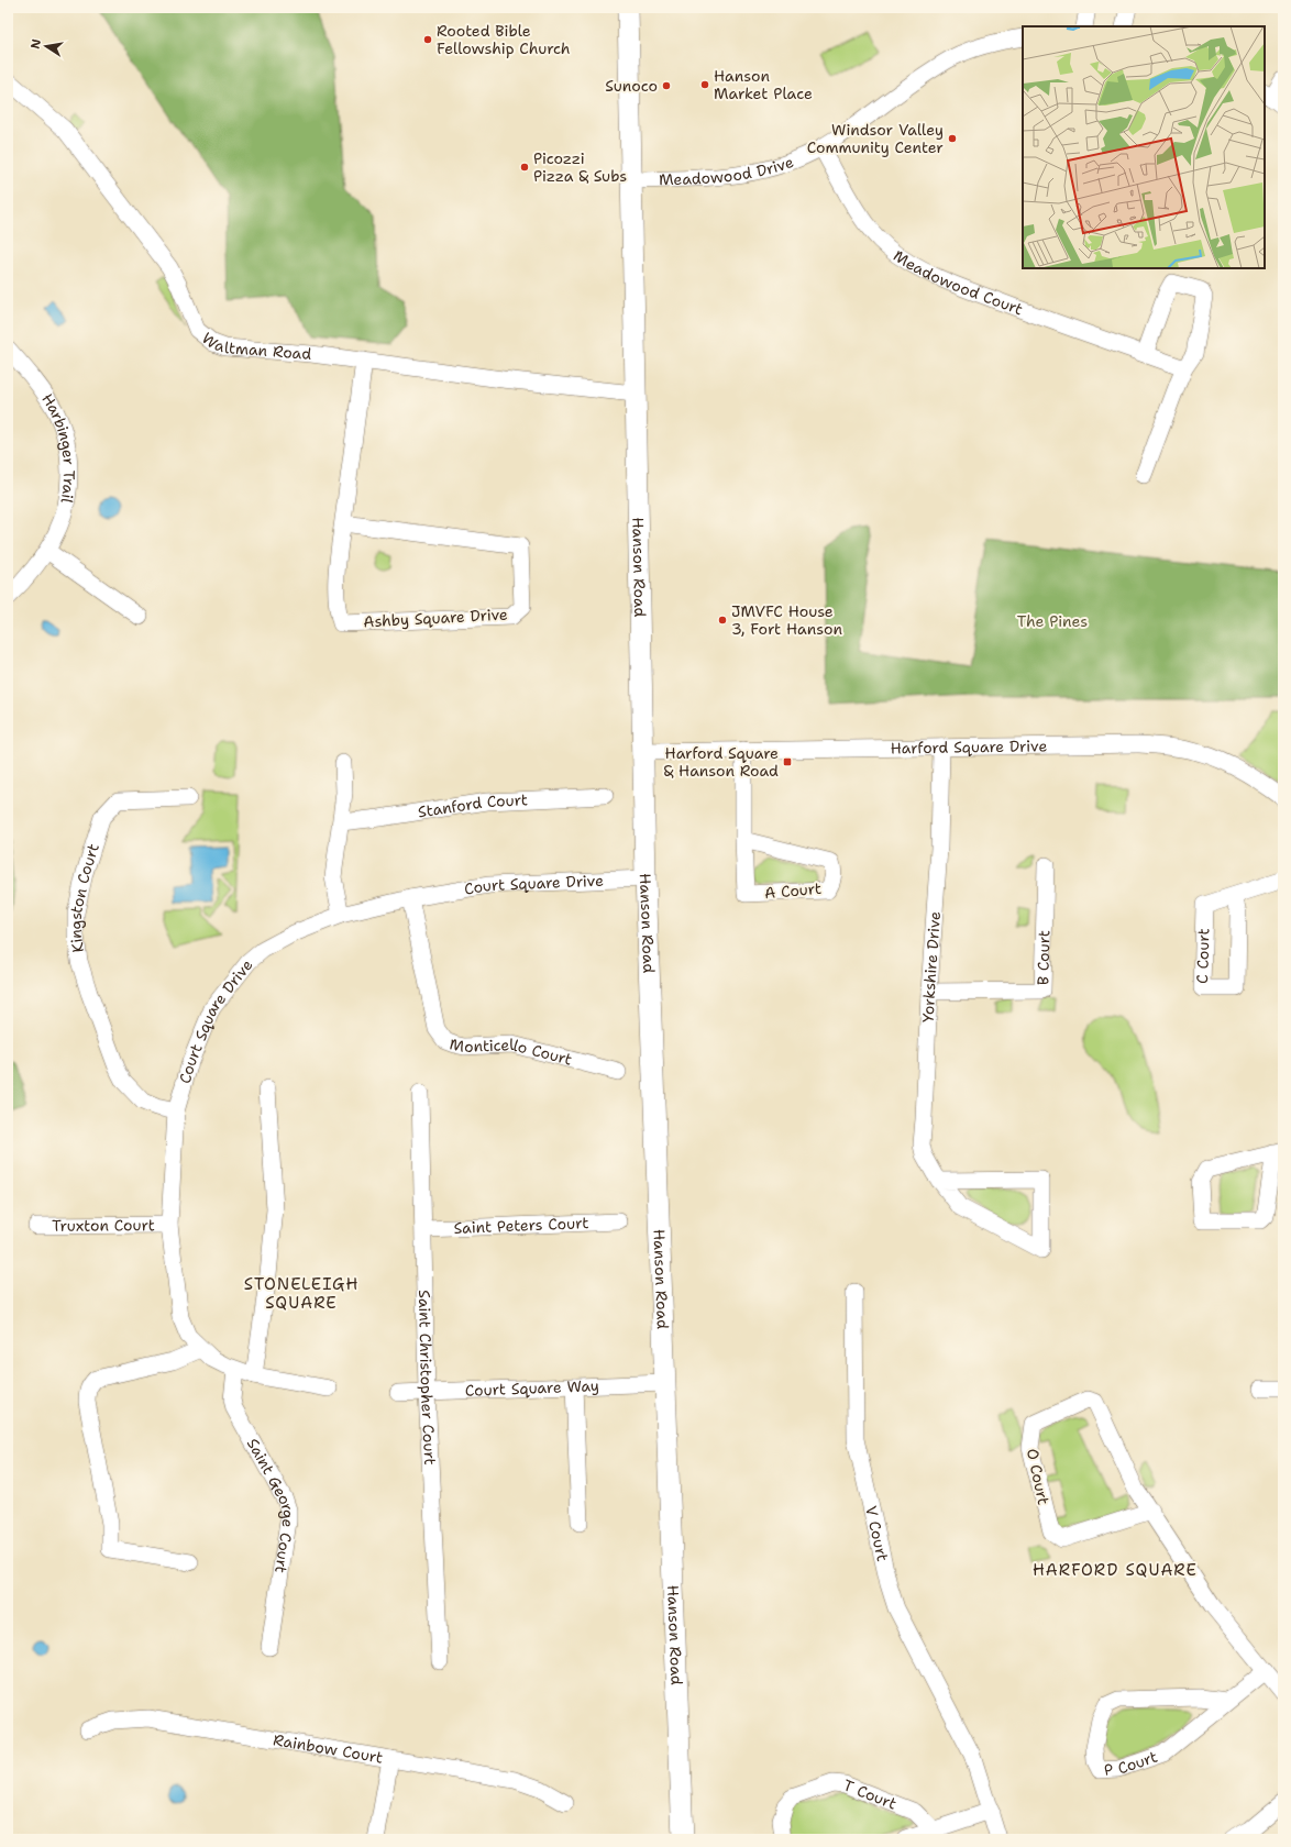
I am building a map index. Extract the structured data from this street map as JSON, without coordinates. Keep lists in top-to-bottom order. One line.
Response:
{"streets":{"street":["Meadowood Drive","Meadowood Court","Waltman Road","Harbinger Trail","Hanson Road","Ashby Square Drive","Harford Square Drive","Stanford Court","Court Square Drive","A Court","Kingston Court","C Court","B Court","Yorkshire Drive","Monticello Court","Saint Peters Court","Truxton Court","Saint Christopher Court","Court Square Way","O Court","Saint George Court","V Court","Rainbow Court","P Court","T Court"]},"crossings":[["Meadowood Drive","Meadowood Court"],["Meadowood Drive","Hanson Road"],["Waltman Road","Hanson Road"],["Waltman Road","Ashby Square Drive"],["Hanson Road","Harford Square Drive"],["Hanson Road","Court Square Drive"],["Hanson Road","Court Square Way"],["Harford Square Drive","A Court"],["Harford Square Drive","Yorkshire Drive"],["Court Square Drive","Kingston Court"],["Court Square Drive","Monticello Court"],["Court Square Drive","Truxton Court"],["Court Square Drive","Saint George Court"],["B Court","Yorkshire Drive"],["Saint Peters Court","Saint Christopher Court"],["Saint Christopher Court","Court Square Way"],["O Court","P Court"]],"districts":["STONELEIGH SQUARE","HARFORD SQUARE"],"parks":["The Pines"],"places":{"other":["Rooted Bible Fellowship Church","Hanson Market Place","Sunoco","Windsor Valley Community Center","Picozzi Pizza & Subs","JMVFC House 3, Fort Hanson"],"transit":["Harford Square & Hanson Road"]},"north":"left"}
